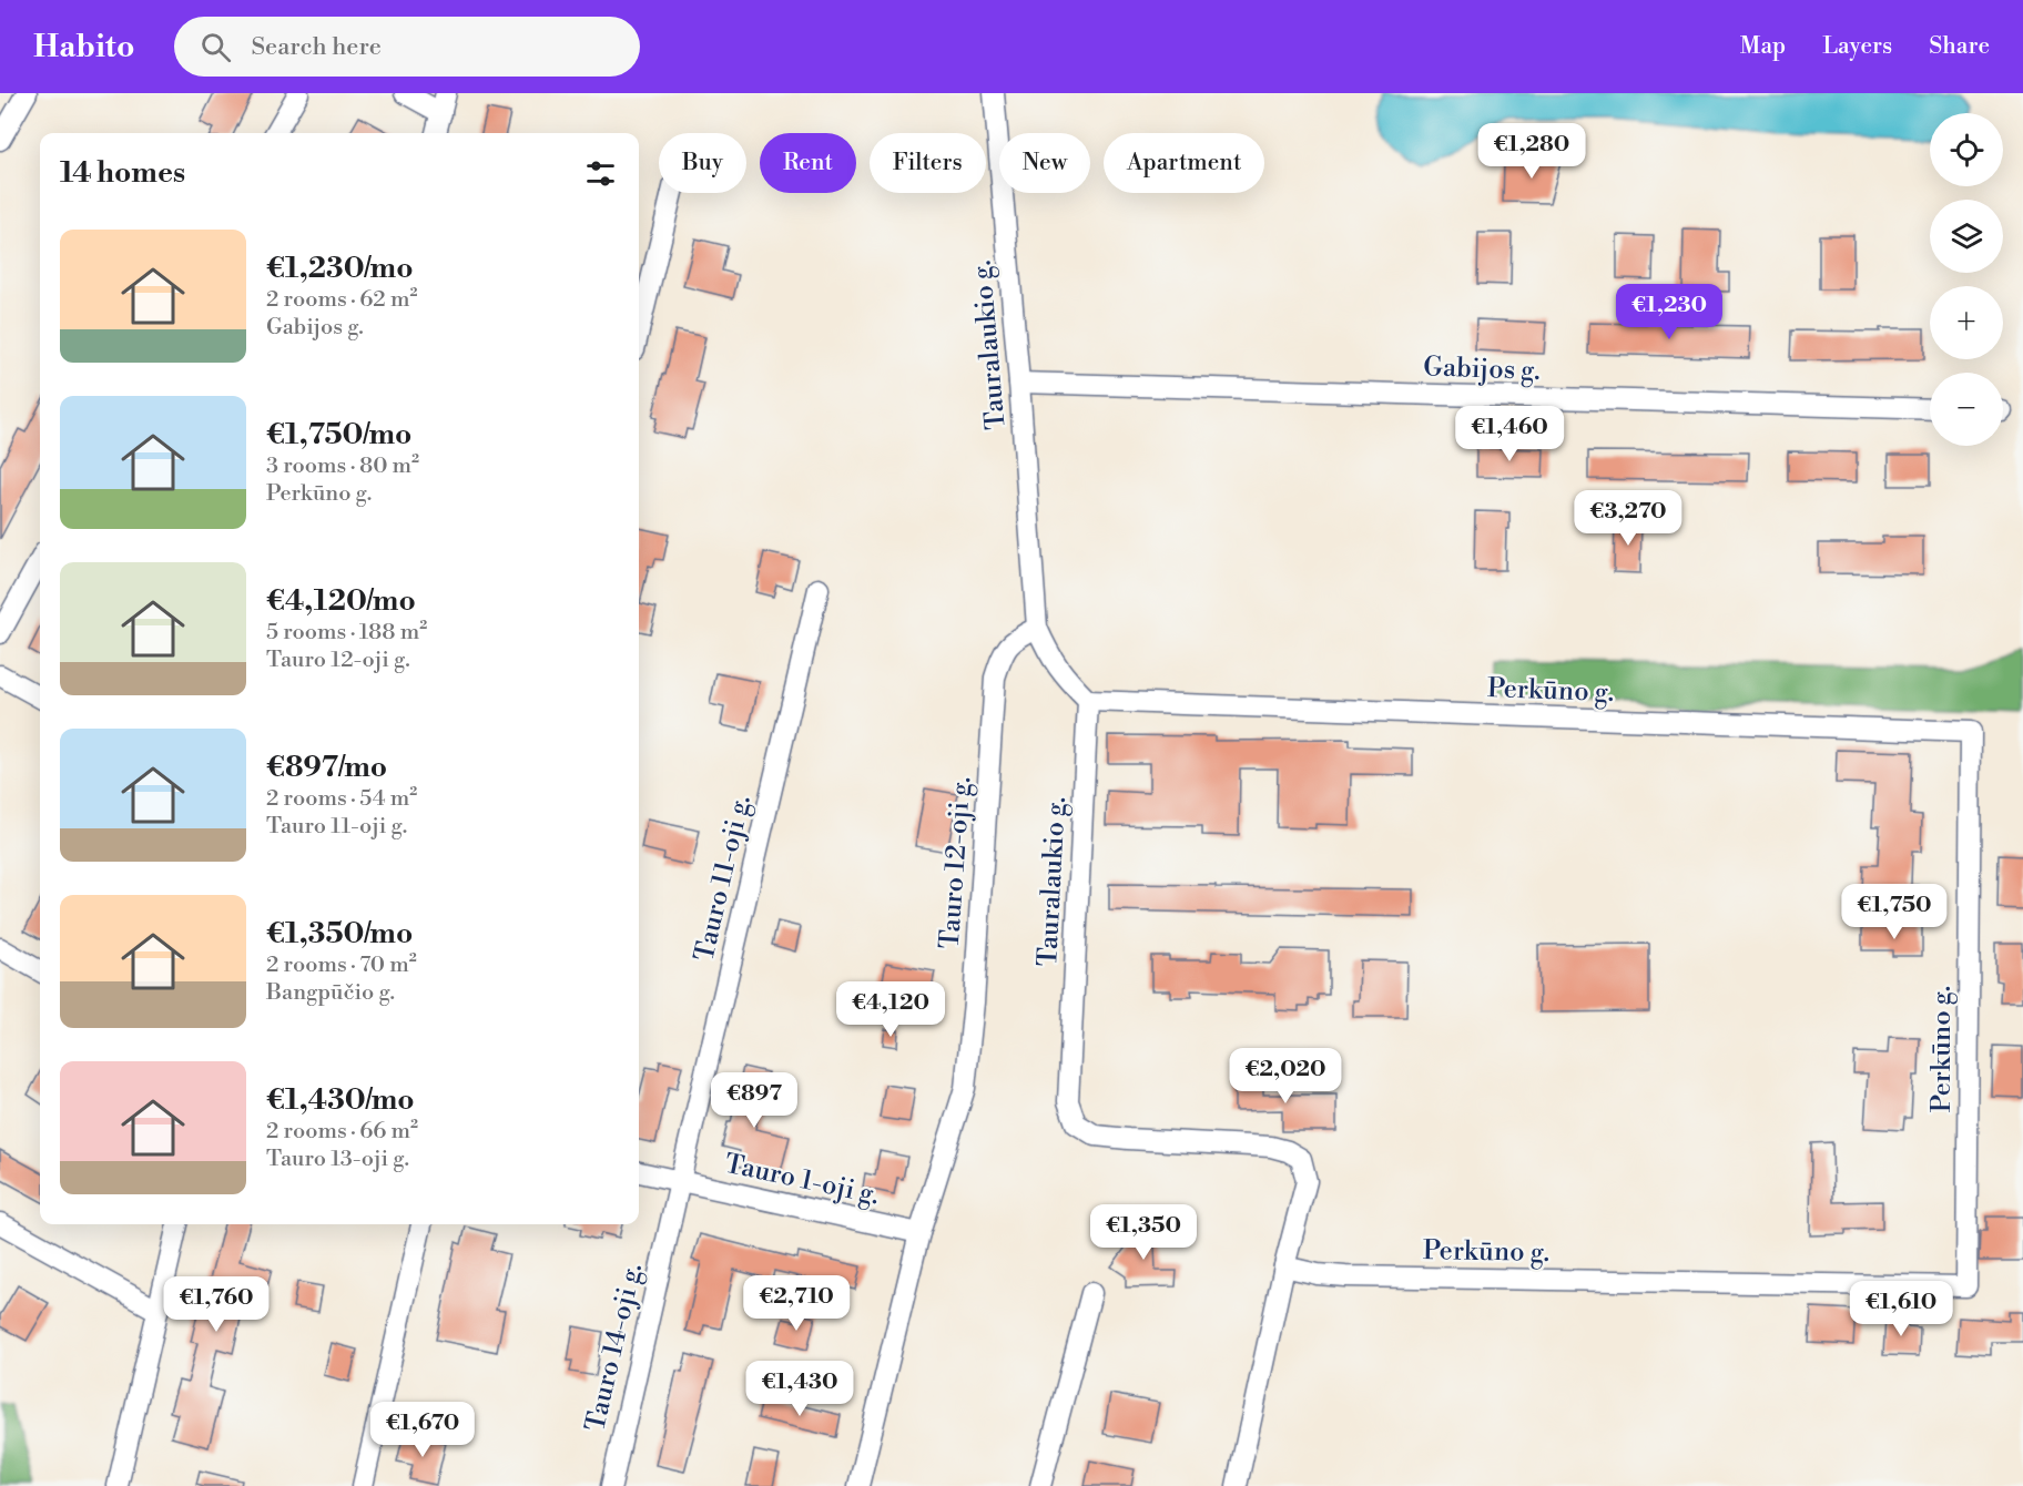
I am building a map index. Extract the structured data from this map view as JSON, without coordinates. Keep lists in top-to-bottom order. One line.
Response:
{"streets":{"street":["Tauralaukio g.","Gabijos g.","Perkūno g.","Tauro 12-oji g.","Tauro 11-oji g.","Tauro 1-oji g.","Tauro 14-oji g."]},"crossings":[["Tauralaukio g.","Gabijos g."],["Tauralaukio g.","Perkūno g."],["Tauralaukio g.","Tauro 12-oji g."],["Tauro 12-oji g.","Tauro 1-oji g."],["Tauro 11-oji g.","Tauro 1-oji g."],["Tauro 11-oji g.","Tauro 14-oji g."],["Tauro 1-oji g.","Tauro 14-oji g."]],"page":{"header":"Habito","search":"Search here","nav":["Map","Layers","Share"],"map_buttons":["+","−"],"price":["€1,280","€1,230","€1,460","€3,270","€1,750","€4,120","€2,020","€897","€1,350","€2,710","€1,760","€1,610","€1,430","€1,670"],"chip":["Buy","Rent","Filters","New","Apartment"],"heading":"14 homes","list":[{"name":"€1,230/mo","note":"2 rooms · 62 m² · Gabijos g."},{"name":"€1,750/mo","note":"3 rooms · 80 m² · Perkūno g."},{"name":"€4,120/mo","note":"5 rooms · 188 m² · Tauro 12-oji g."},{"name":"€897/mo","note":"2 rooms · 54 m² · Tauro 11-oji g."},{"name":"€1,350/mo","note":"2 rooms · 70 m² · Bangpūčio g."},{"name":"€1,430/mo","note":"2 rooms · 66 m² · Tauro 13-oji g."}]}}
